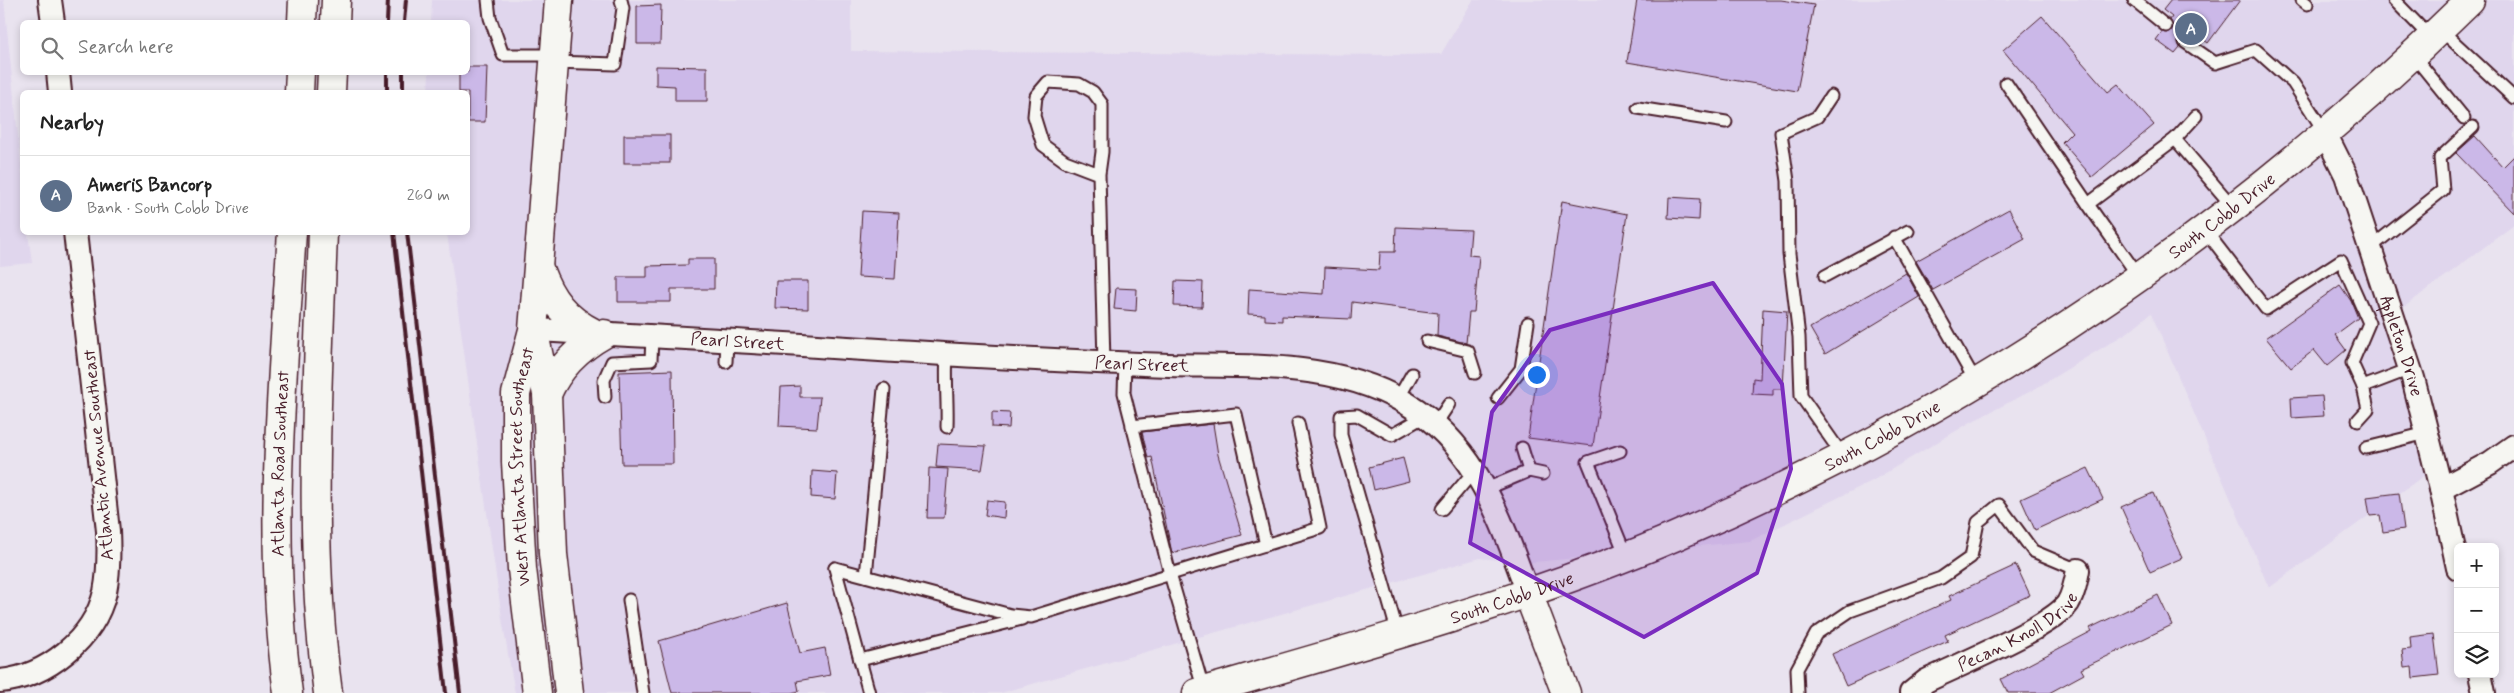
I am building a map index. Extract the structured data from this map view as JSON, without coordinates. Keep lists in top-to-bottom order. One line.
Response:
{"streets":{"main road":["South Cobb Drive","Pearl Street","Atlanta Road Southeast","West Atlanta Street Southeast"],"street":["Appleton Drive","Atlantic Avenue Southeast","Pecan Knoll Drive"]},"crossings":[["South Cobb Drive","Pearl Street"],["South Cobb Drive","Appleton Drive"],["Pearl Street","West Atlanta Street Southeast"]],"page":{"pins":"A","search":"Search here","heading":"Nearby","list":[{"mark":"A","name":"Ameris Bancorp","note":"Bank · South Cobb Drive","value":"260 m"}],"map_buttons":["+","−"]}}
